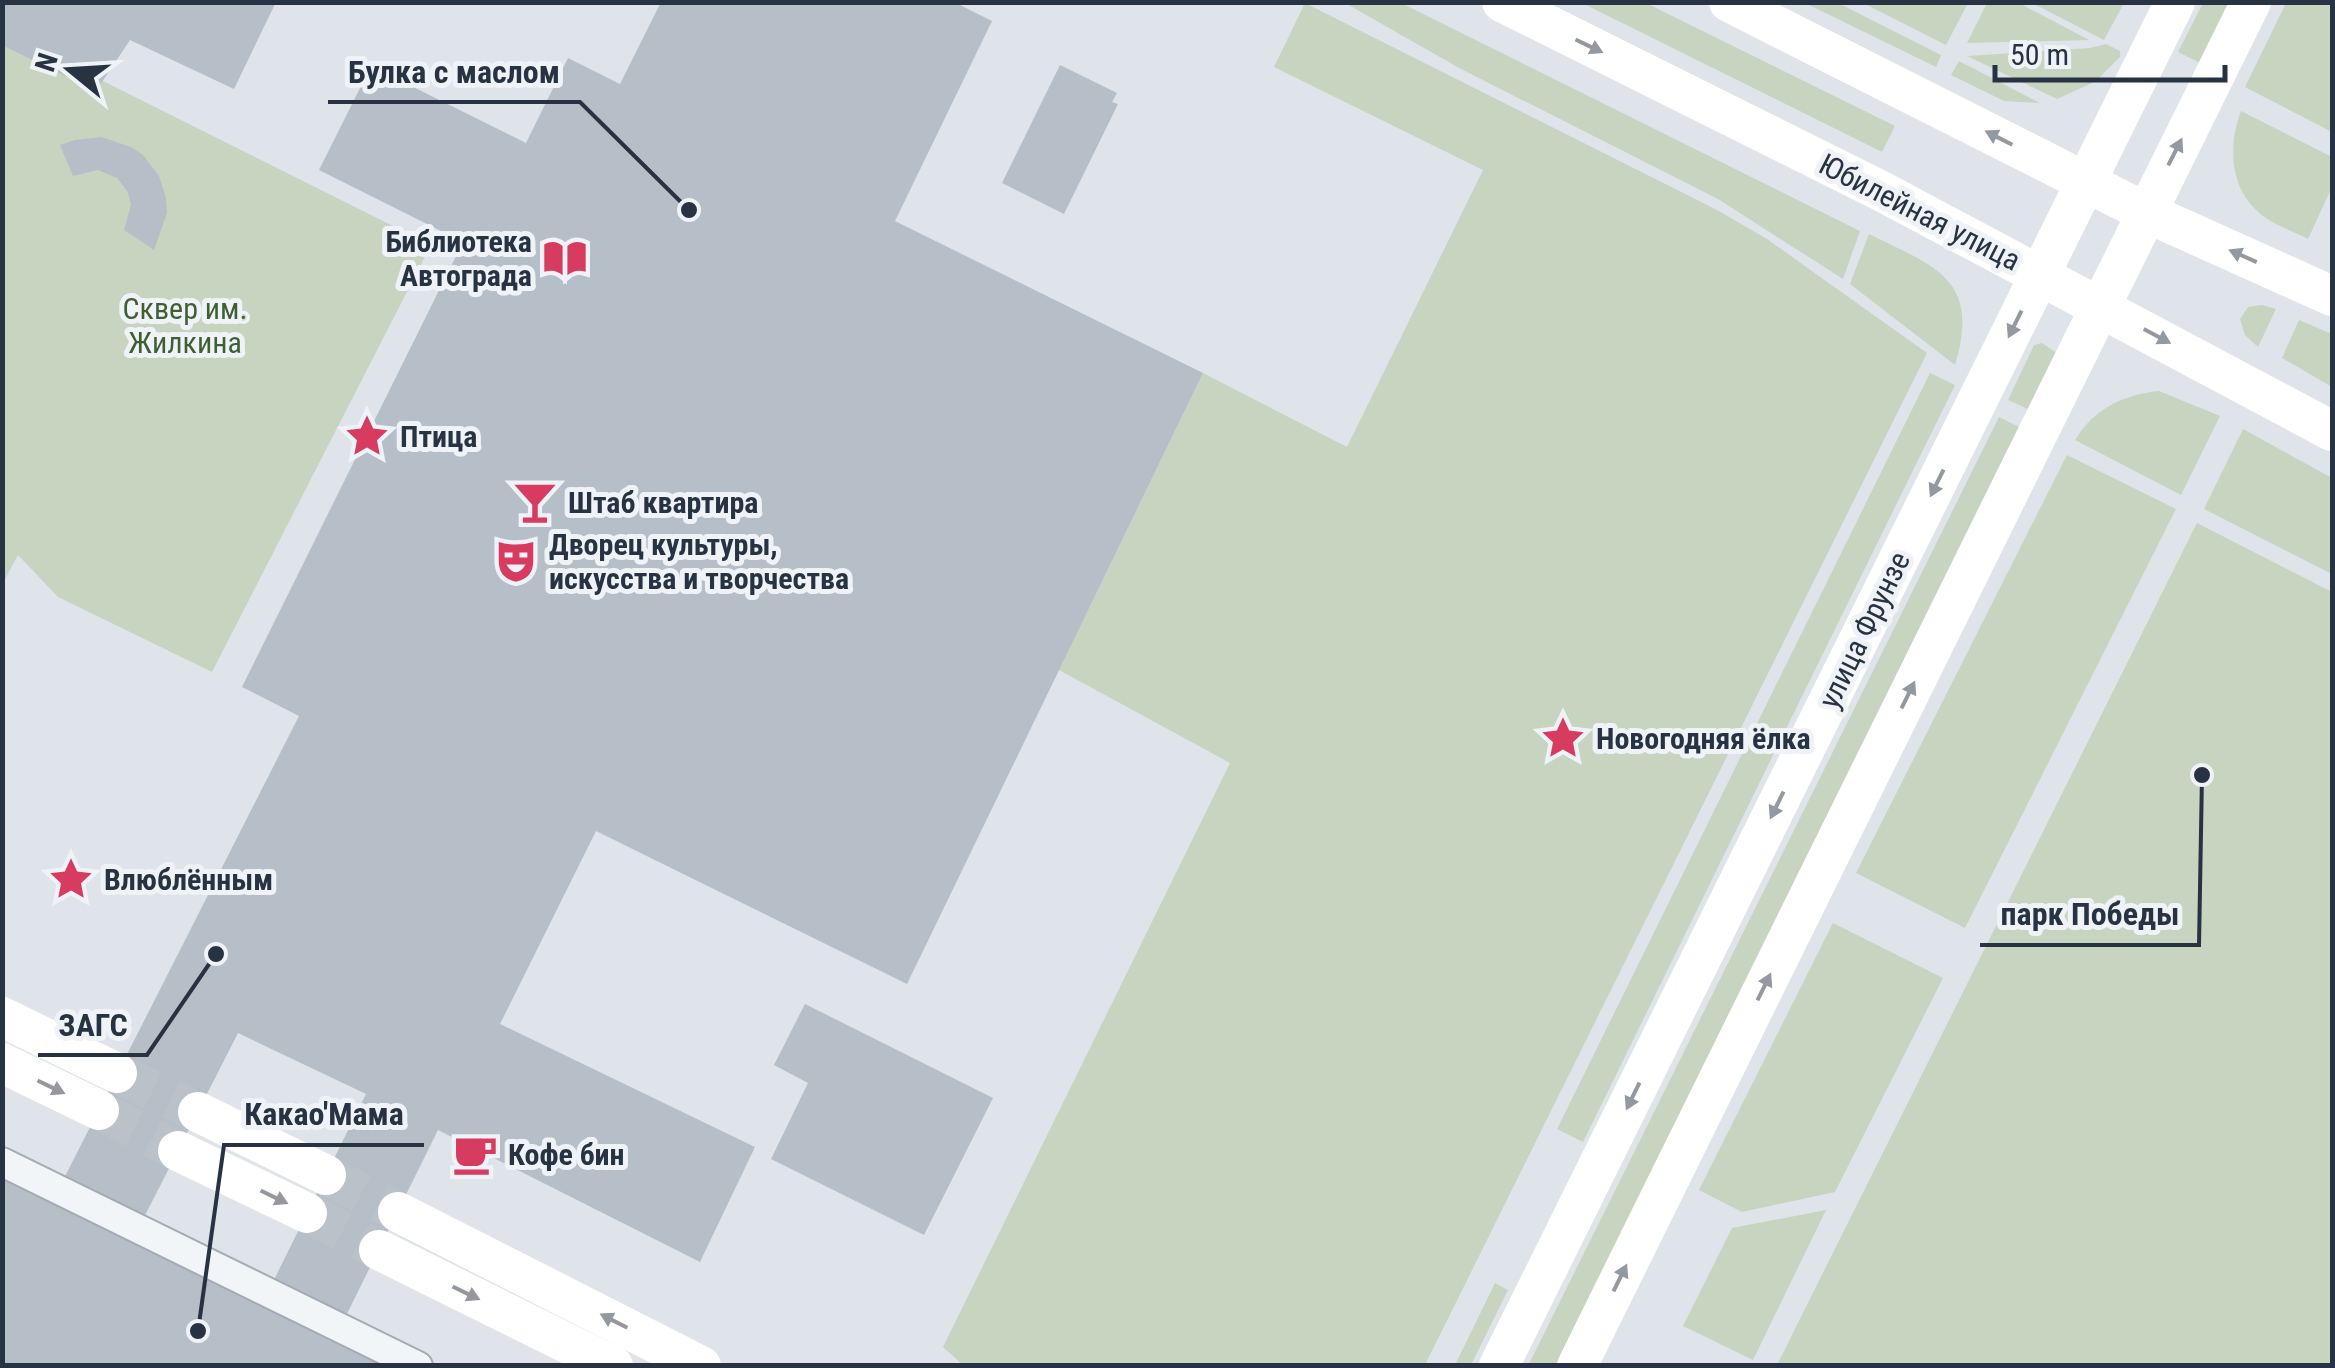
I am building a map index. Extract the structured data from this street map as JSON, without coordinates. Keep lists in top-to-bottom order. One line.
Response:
{"streets":{"main road":["Юбилейная улица","улица Фрунзе"]},"crossings":[["Юбилейная улица","улица Фрунзе"]],"parks":["Сквер им. Жилкина"],"places":{"other":["Булка с маслом","парк Победы","ЗАГС","Какао'Мама"],"library":["Библиотека Автограда"],"place":["Птица","Новогодняя ёлка","Влюблённым"],"bar":["Штаб квартира"],"theatre":["Дворец культуры, искусства и творчества"],"cafe":["Кофе бин"]},"scale_bar":"50 m","north":"left"}
